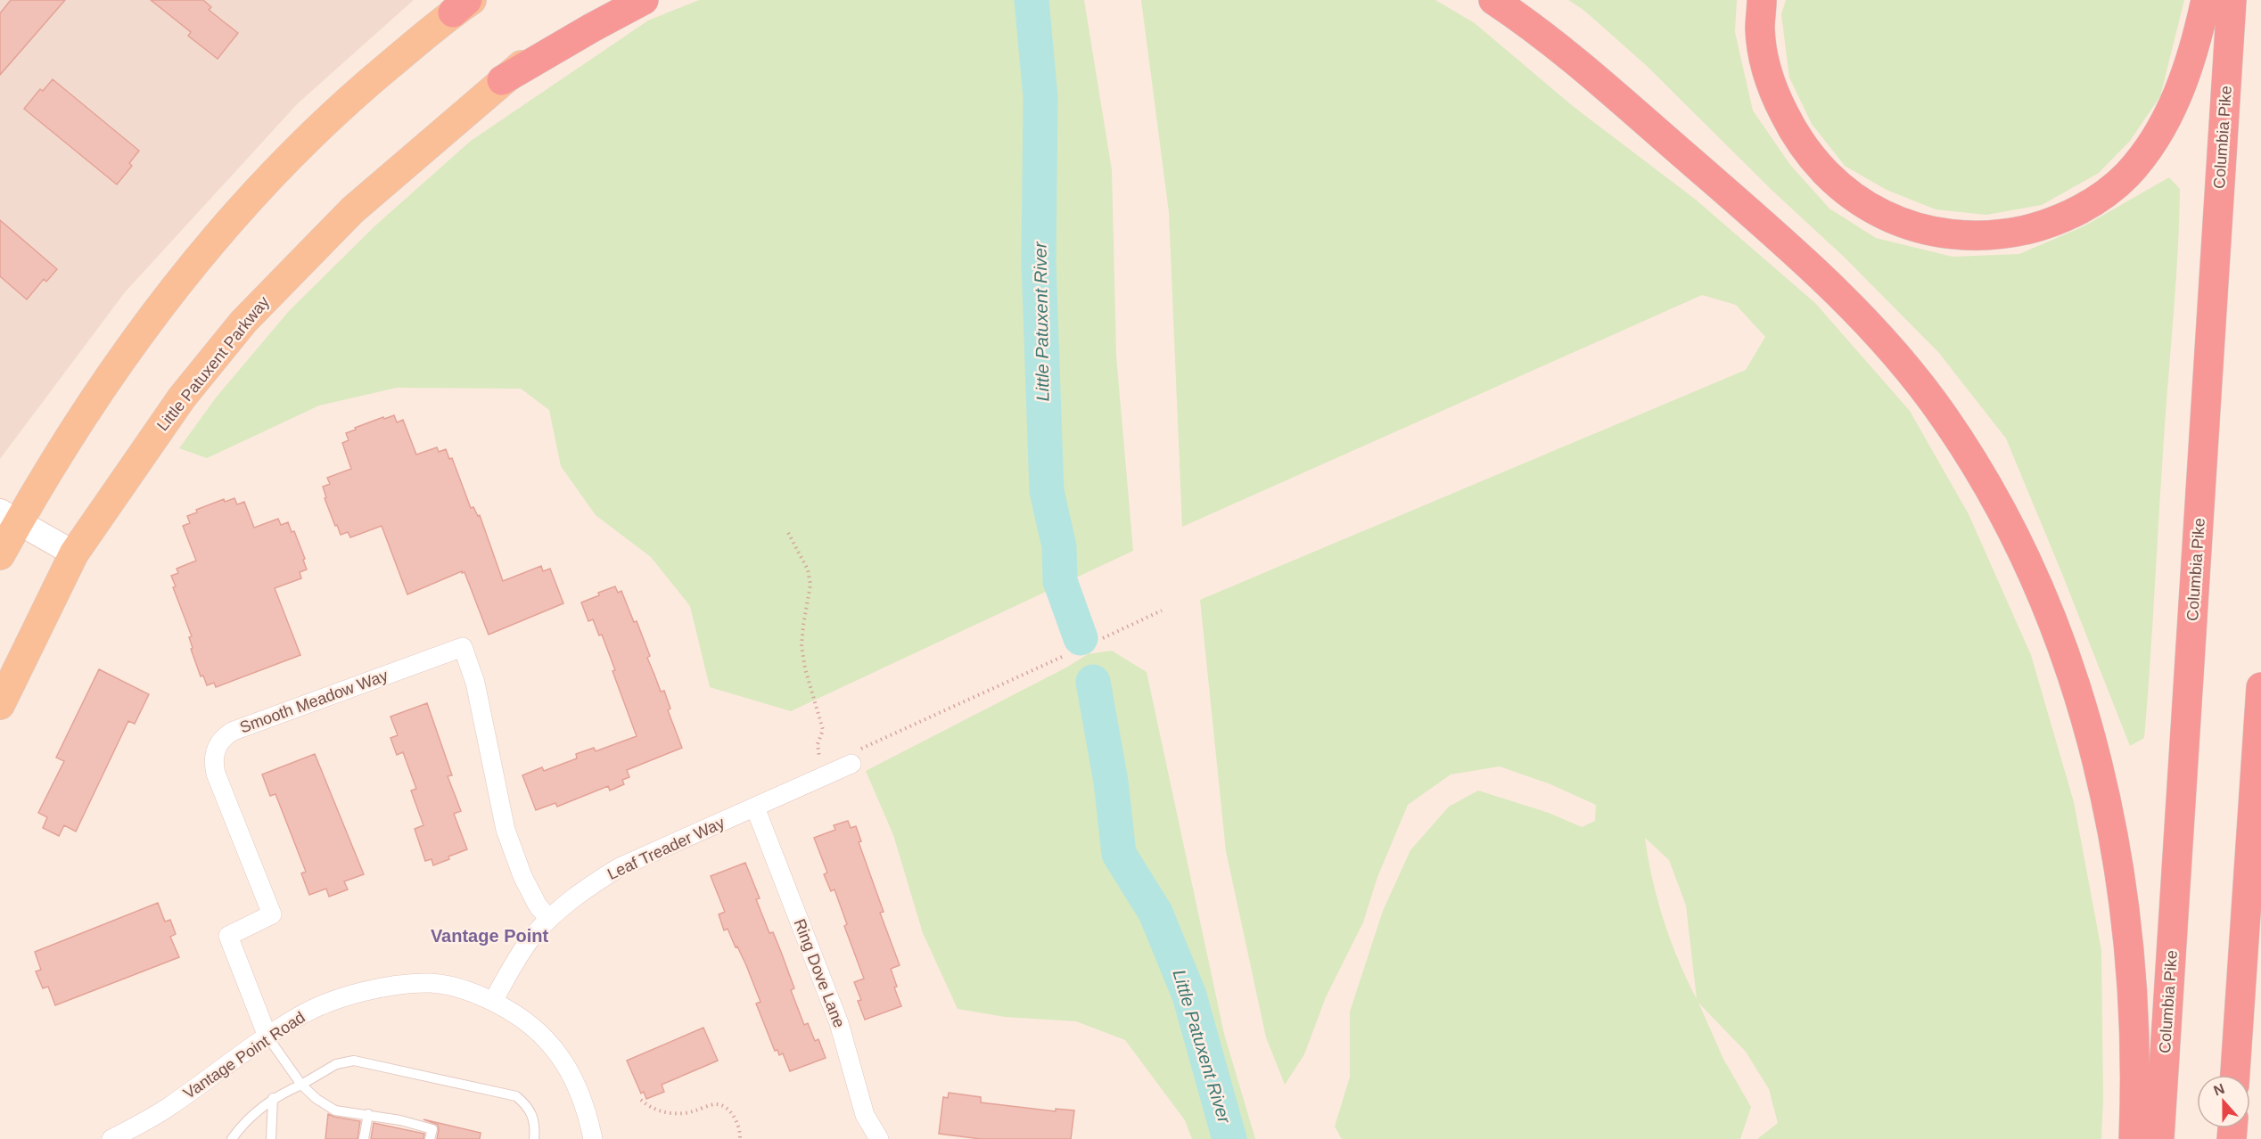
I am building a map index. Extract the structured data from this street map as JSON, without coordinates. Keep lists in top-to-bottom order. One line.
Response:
{"streets":{"highway":["Columbia Pike"],"main road":["Little Patuxent Parkway"],"street":["Smooth Meadow Way","Leaf Treader Way","Ring Dove Lane","Vantage Point Road"]},"crossings":[["Smooth Meadow Way","Leaf Treader Way"],["Smooth Meadow Way","Vantage Point Road"],["Leaf Treader Way","Ring Dove Lane"],["Leaf Treader Way","Vantage Point Road"]],"districts":["Vantage Point"],"water":["Little Patuxent River"],"north":"top"}
